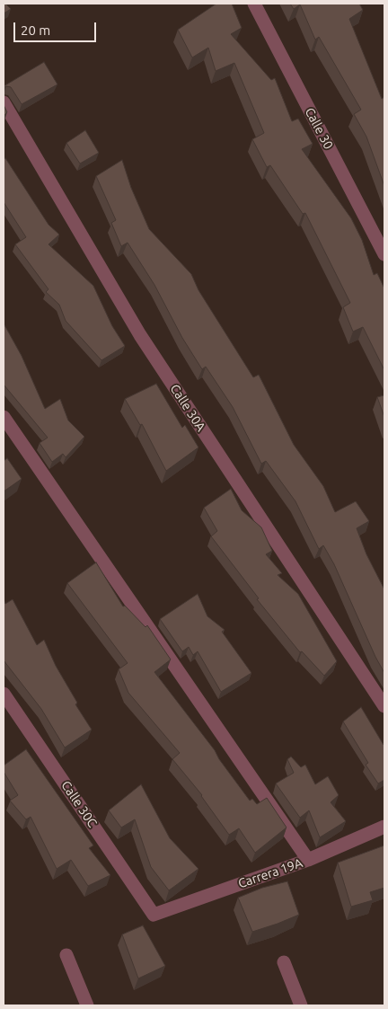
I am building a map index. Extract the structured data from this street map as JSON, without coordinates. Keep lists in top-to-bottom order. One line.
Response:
{"streets":{"street":["Calle 30","Calle 30A","Calle 30C","Carrera 19A"]},"crossings":[["Calle 30C","Carrera 19A"]],"scale_bar":"20 m"}
